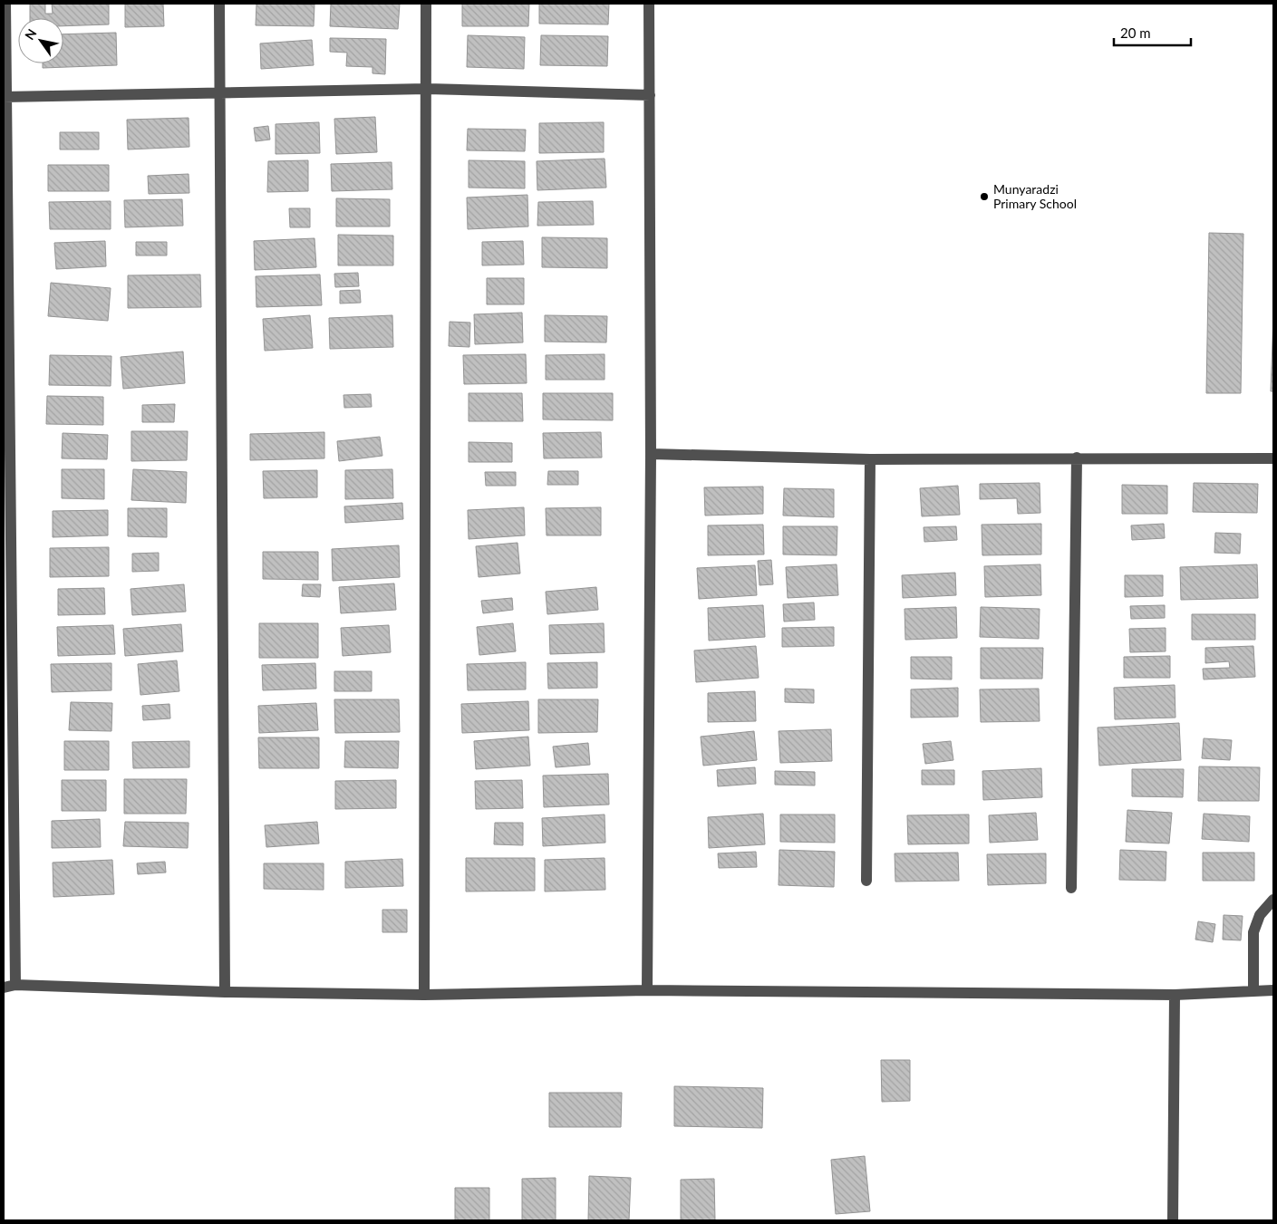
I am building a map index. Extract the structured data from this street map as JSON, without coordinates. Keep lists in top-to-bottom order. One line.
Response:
{"places":["Munyaradzi Primary School"],"scale_bar":"20 m","north":"top left"}
